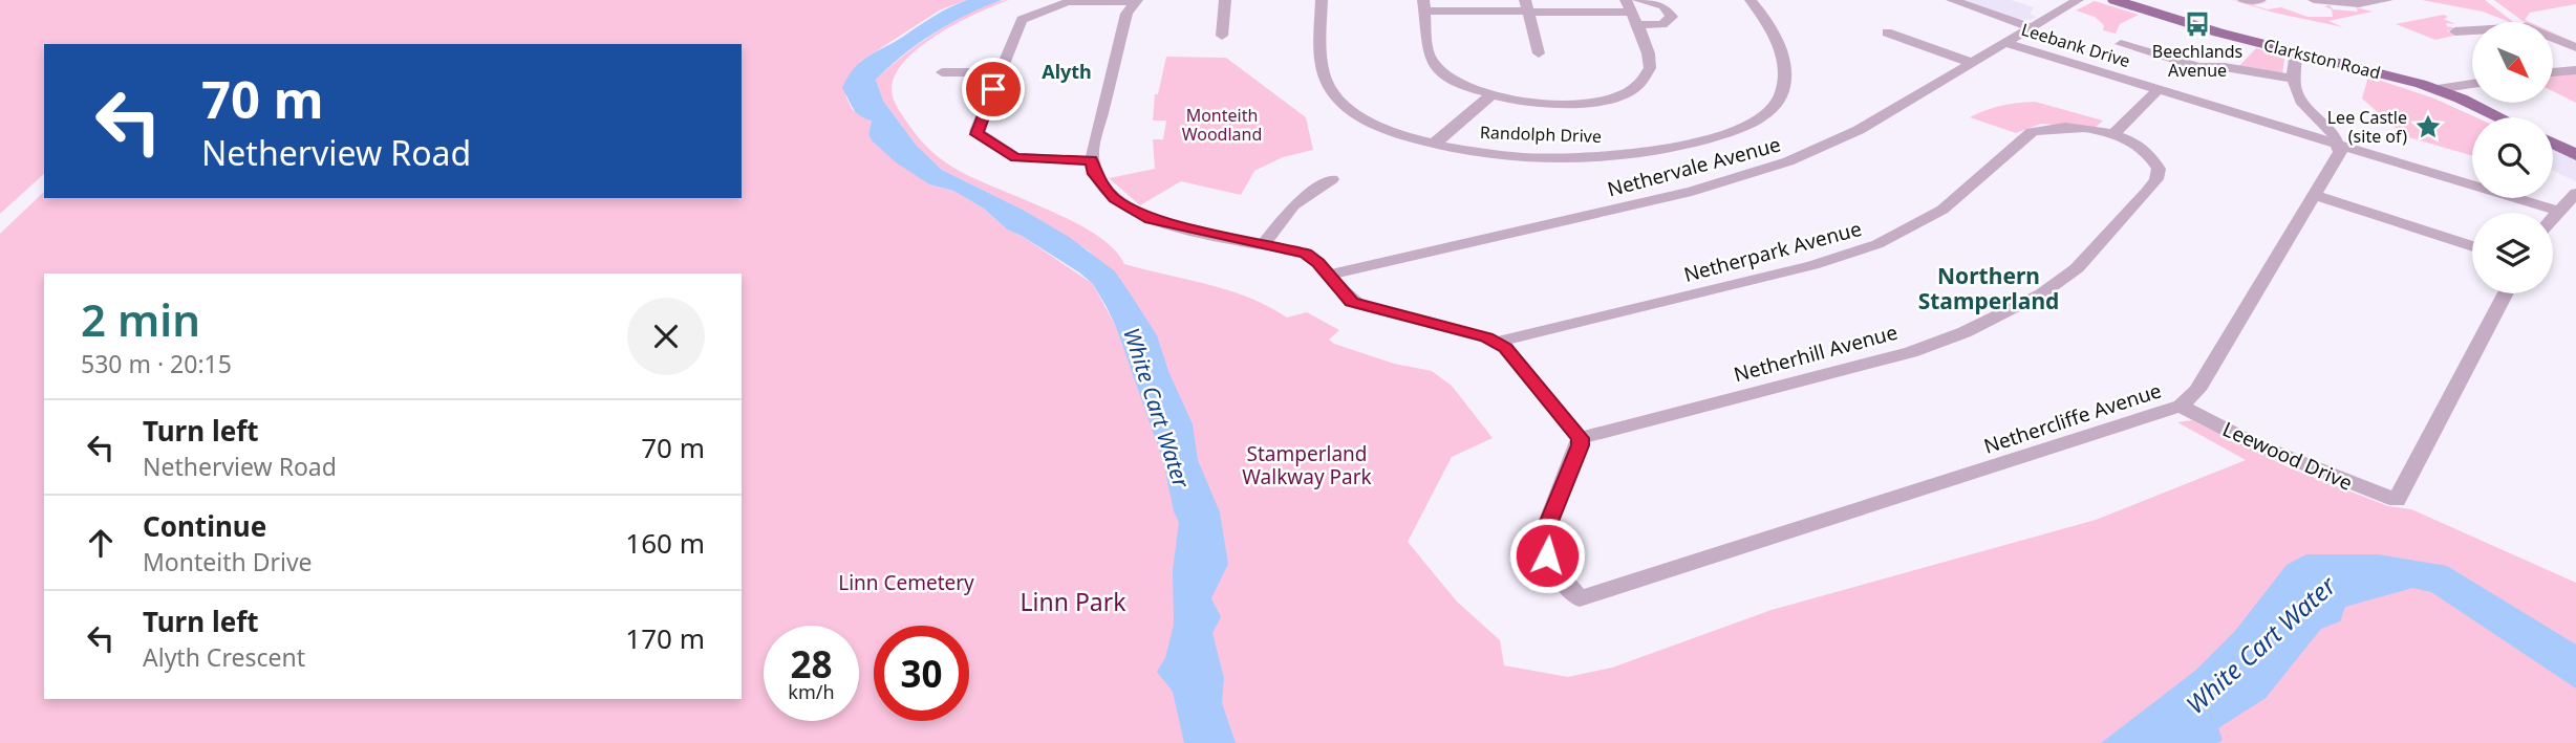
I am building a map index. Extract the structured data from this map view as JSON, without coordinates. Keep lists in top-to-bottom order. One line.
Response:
{"streets":{"main road":["Clarkston Road"],"street":["Leebank Drive","Randolph Drive","Nethervale Avenue","Netherpark Avenue","Netherhill Avenue","Nethercliffe Avenue","Leewood Drive"]},"crossings":[["Leebank Drive","Nethervale Avenue"],["Leebank Drive","Nethercliffe Avenue"],["Netherpark Avenue","Netherhill Avenue"],["Netherhill Avenue","Nethercliffe Avenue"],["Nethercliffe Avenue","Leewood Drive"]],"districts":["Alyth","Northern Stamperland"],"water":["White Cart Water"],"parks":["Monteith Woodland","Stamperland Walkway Park","Linn Cemetery","Linn Park"],"places":{"bus stop":["Beechlands Avenue"],"place":["Lee Castle (site of)"]},"north":"bottom right","page":{"turn":["70 m","Netherview Road"],"heading":["2 min","530 m · 20:15"],"list":[{"name":"Turn left","note":"Netherview Road","value":"70 m"},{"name":"Continue","note":"Monteith Drive","value":"160 m"},{"name":"Turn left","note":"Alyth Crescent","value":"170 m"}],"speed":"28 km/h","limit":"30"}}
